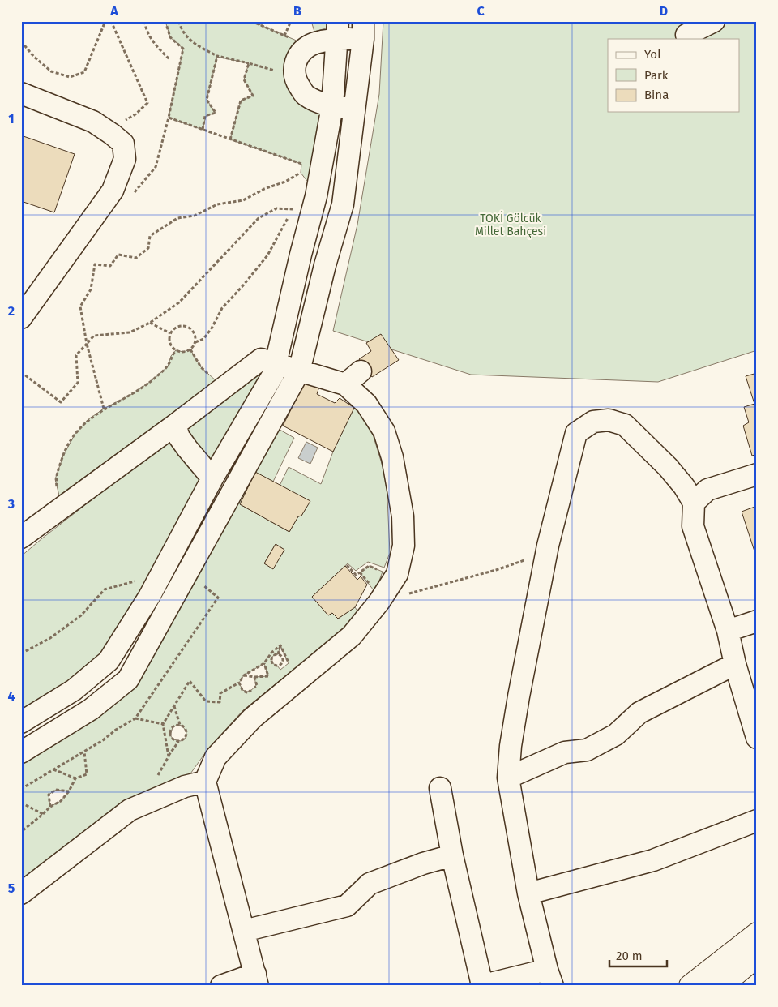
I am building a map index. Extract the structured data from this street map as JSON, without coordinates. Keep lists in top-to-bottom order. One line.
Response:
{"parks":["TOKİ Gölcük Millet Bahçesi"],"legend":["Yol","Park","Bina"],"scale_bar":"20 m","grid":{"columns":["A","B","C","D"],"rows":["1","2","3","4","5"]}}
